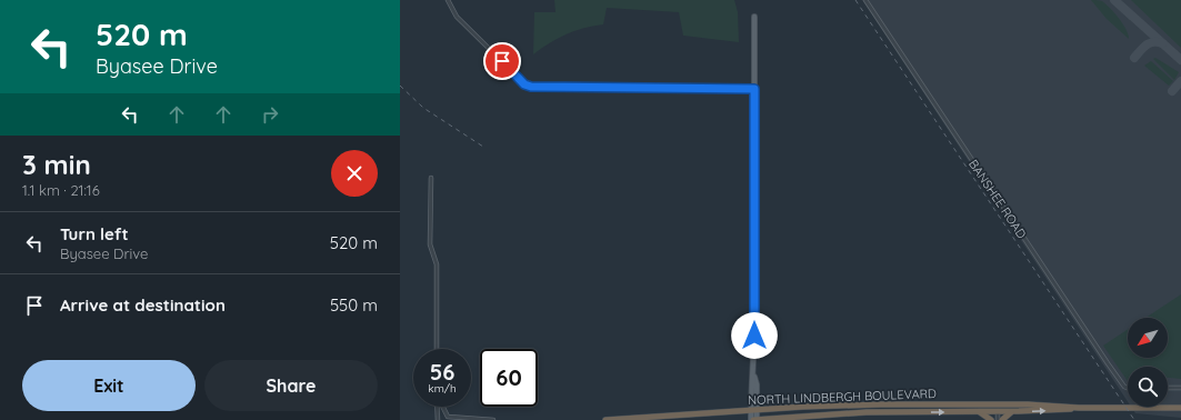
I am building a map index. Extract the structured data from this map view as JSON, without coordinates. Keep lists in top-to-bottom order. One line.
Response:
{"streets":{"highway":["NORTH LINDBERGH BOULEVARD"],"street":["BANSHEE ROAD"]},"north":"bottom left","page":{"turn":["520 m","Byasee Drive"],"heading":["3 min","1.1 km · 21:16"],"list":[{"name":"Turn left","note":"Byasee Drive","value":"520 m"},{"name":"Arrive at destination","value":"550 m"}],"speed":"56 km/h","limit":"60","buttons":["Exit","Share"]}}
